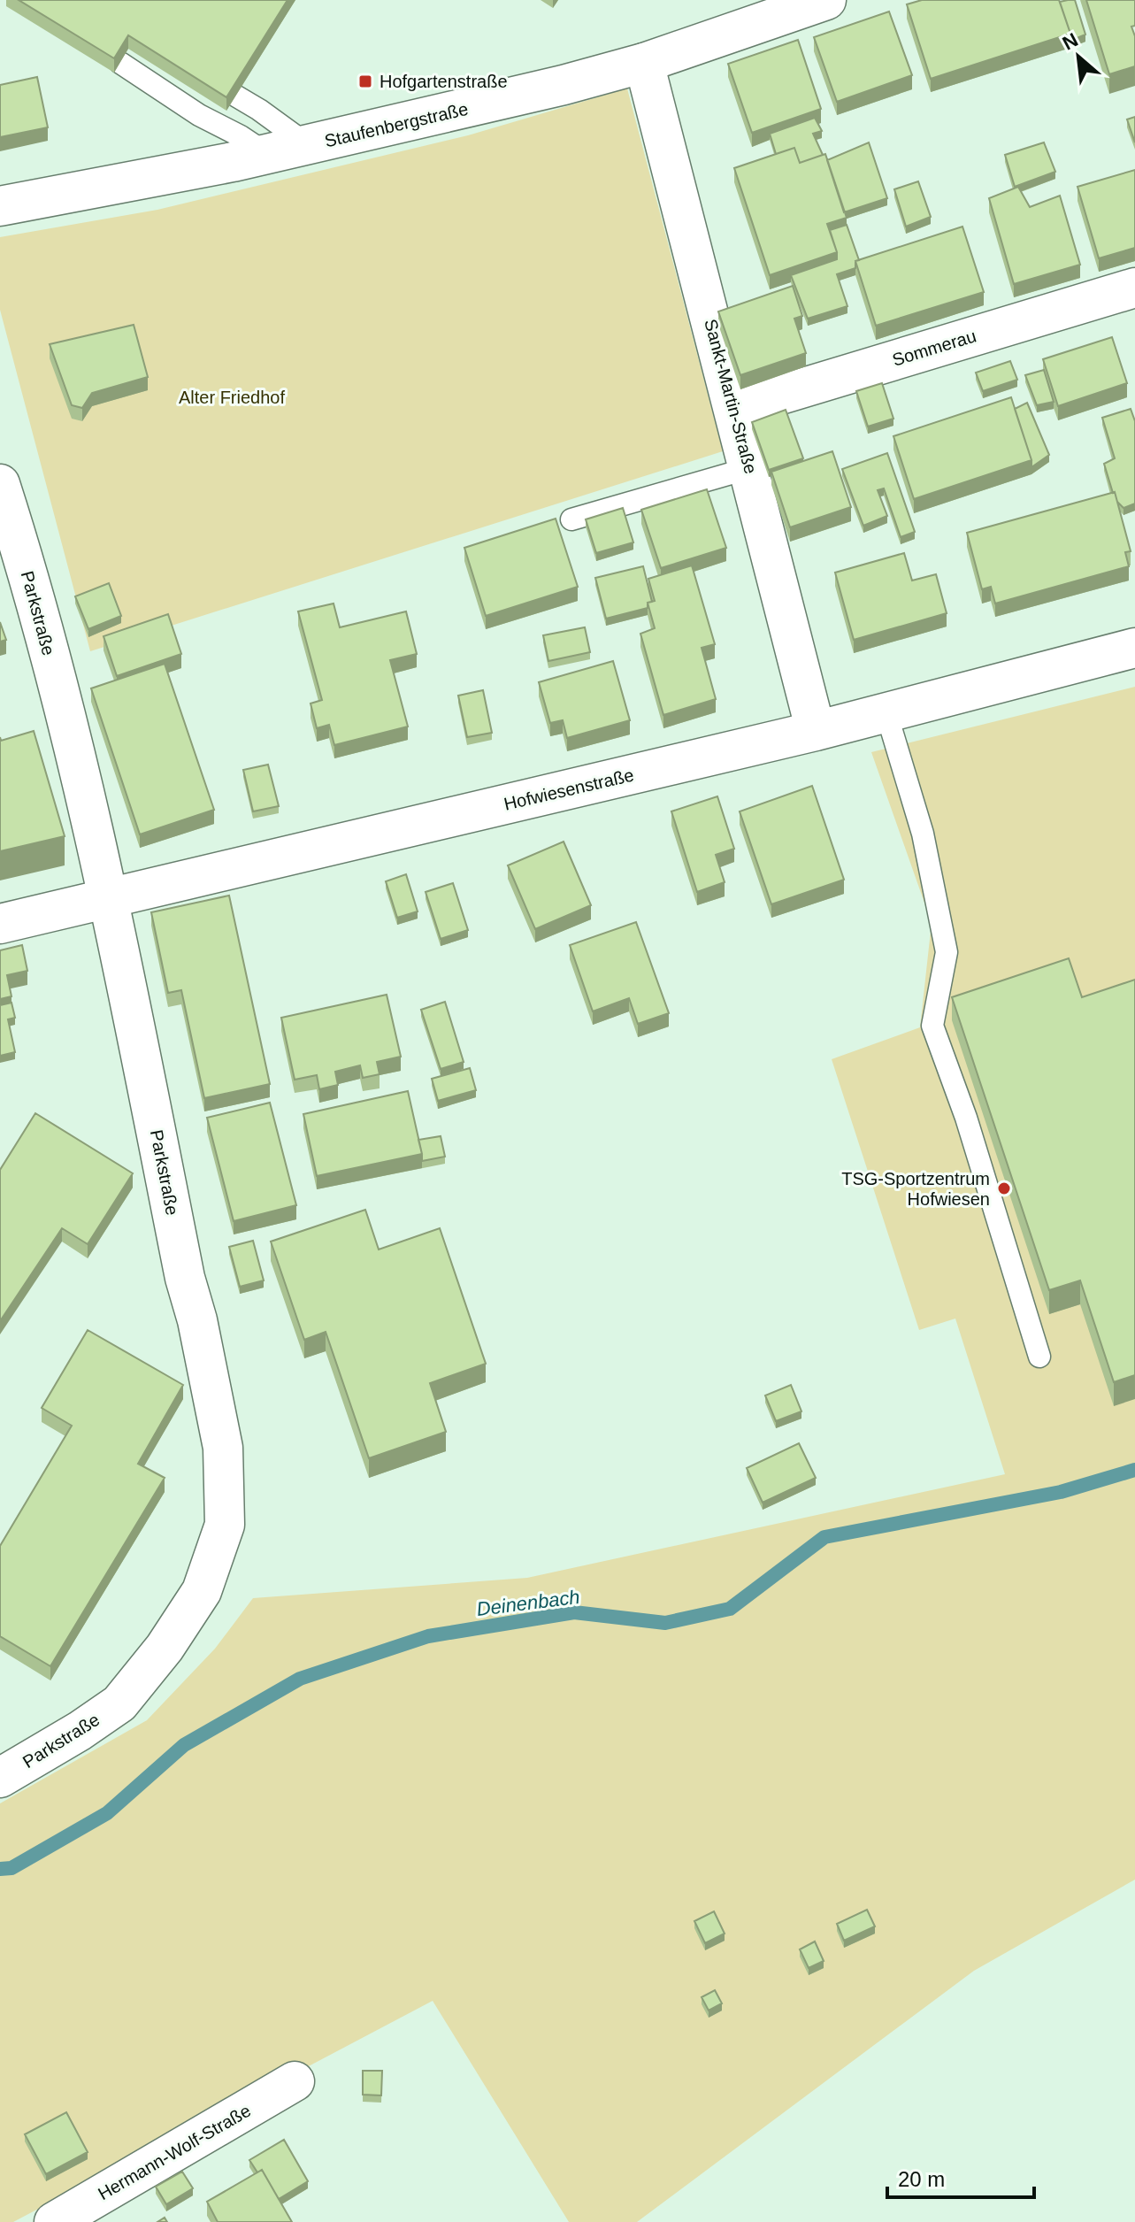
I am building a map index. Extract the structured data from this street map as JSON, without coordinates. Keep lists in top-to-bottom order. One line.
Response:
{"streets":{"street":["Staufenbergstraße","Sommerau","Sankt-Martin-Straße","Parkstraße","Hofwiesenstraße","Hermann-Wolf-Straße"]},"crossings":[["Staufenbergstraße","Sankt-Martin-Straße"],["Sommerau","Sankt-Martin-Straße"],["Sankt-Martin-Straße","Hofwiesenstraße"],["Parkstraße","Hofwiesenstraße"]],"water":["Deinenbach"],"parks":["Alter Friedhof"],"places":{"transit":["Hofgartenstraße"],"other":["TSG-Sportzentrum Hofwiesen"]},"scale_bar":"20 m","north":"top left"}
